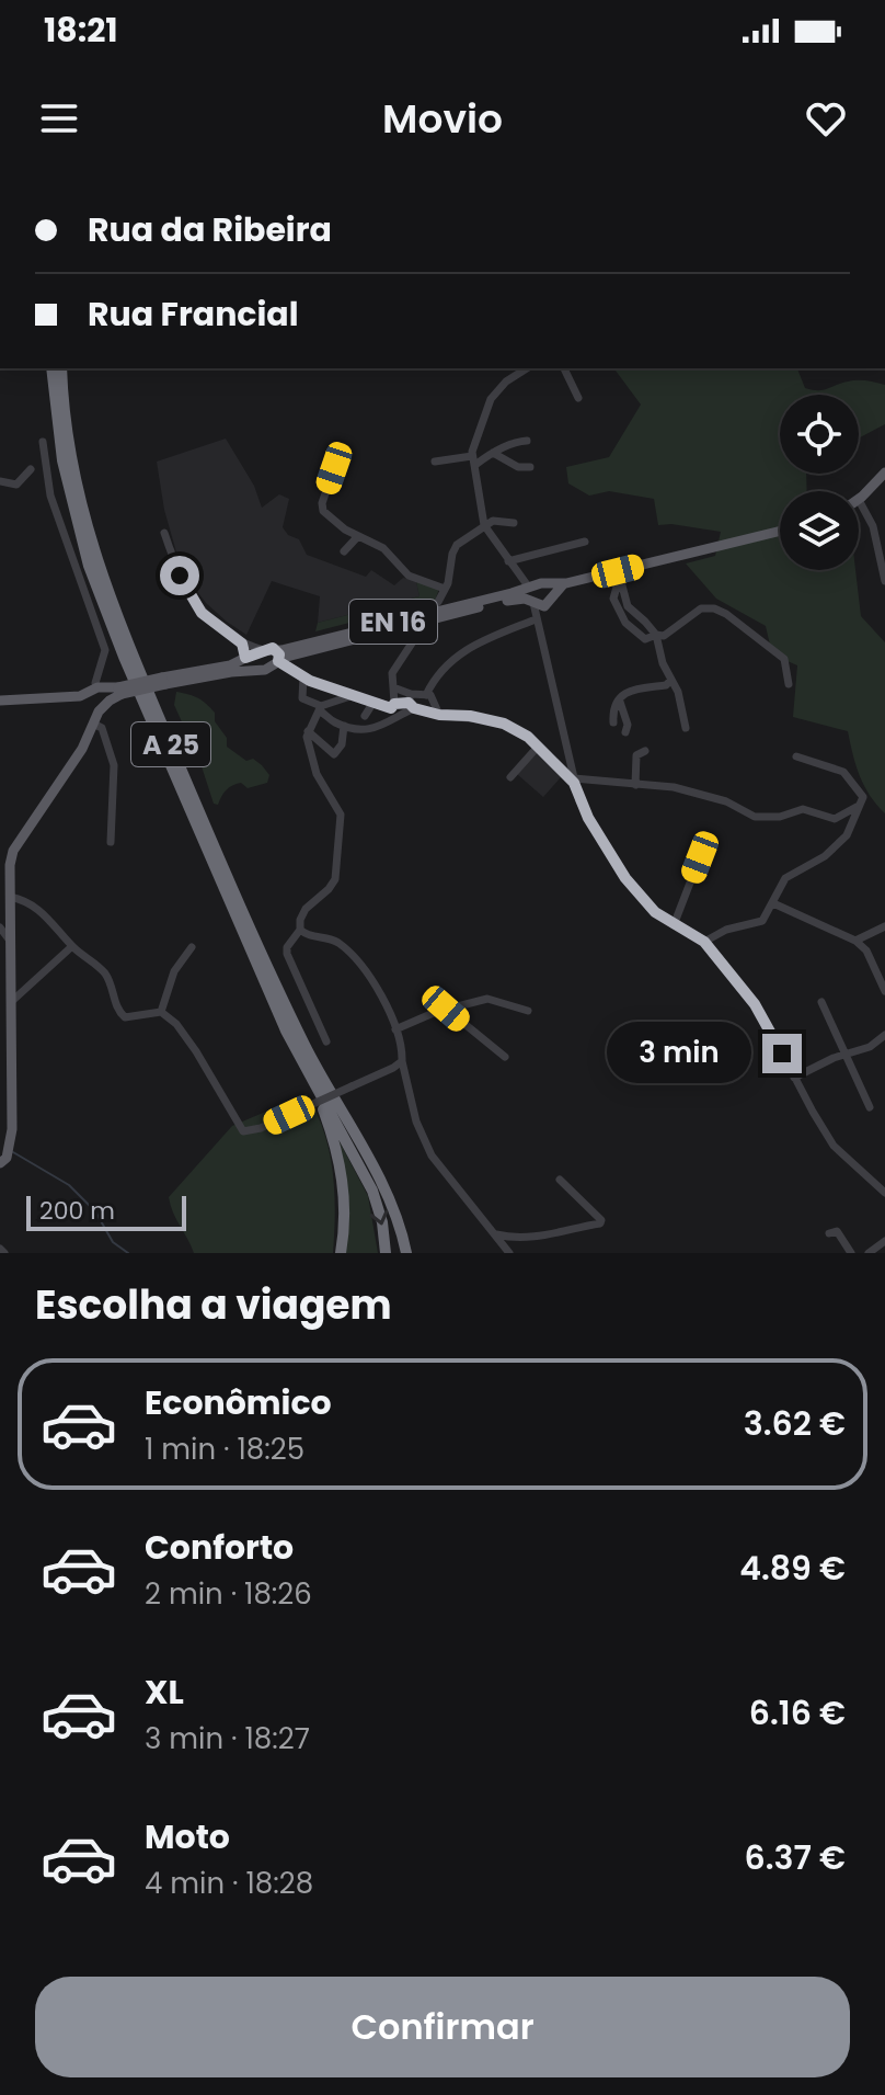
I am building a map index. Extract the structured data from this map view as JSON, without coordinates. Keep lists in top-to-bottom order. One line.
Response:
{"streets":{"highway":["A 25"],"main road":["EN 16"]},"scale_bar":"200 m","page":{"status":"18:21","header":"Movio","banner":["Rua da Ribeira","Rua Francial"],"bubble":"3 min","scale":"200 m","heading":"Escolha a viagem","list":[{"name":"Econômico","note":"1 min · 18:25","value":"3.62 €"},{"name":"Conforto","note":"2 min · 18:26","value":"4.89 €"},{"name":"XL","note":"3 min · 18:27","value":"6.16 €"},{"name":"Moto","note":"4 min · 18:28","value":"6.37 €"}],"buttons":"Confirmar"}}
